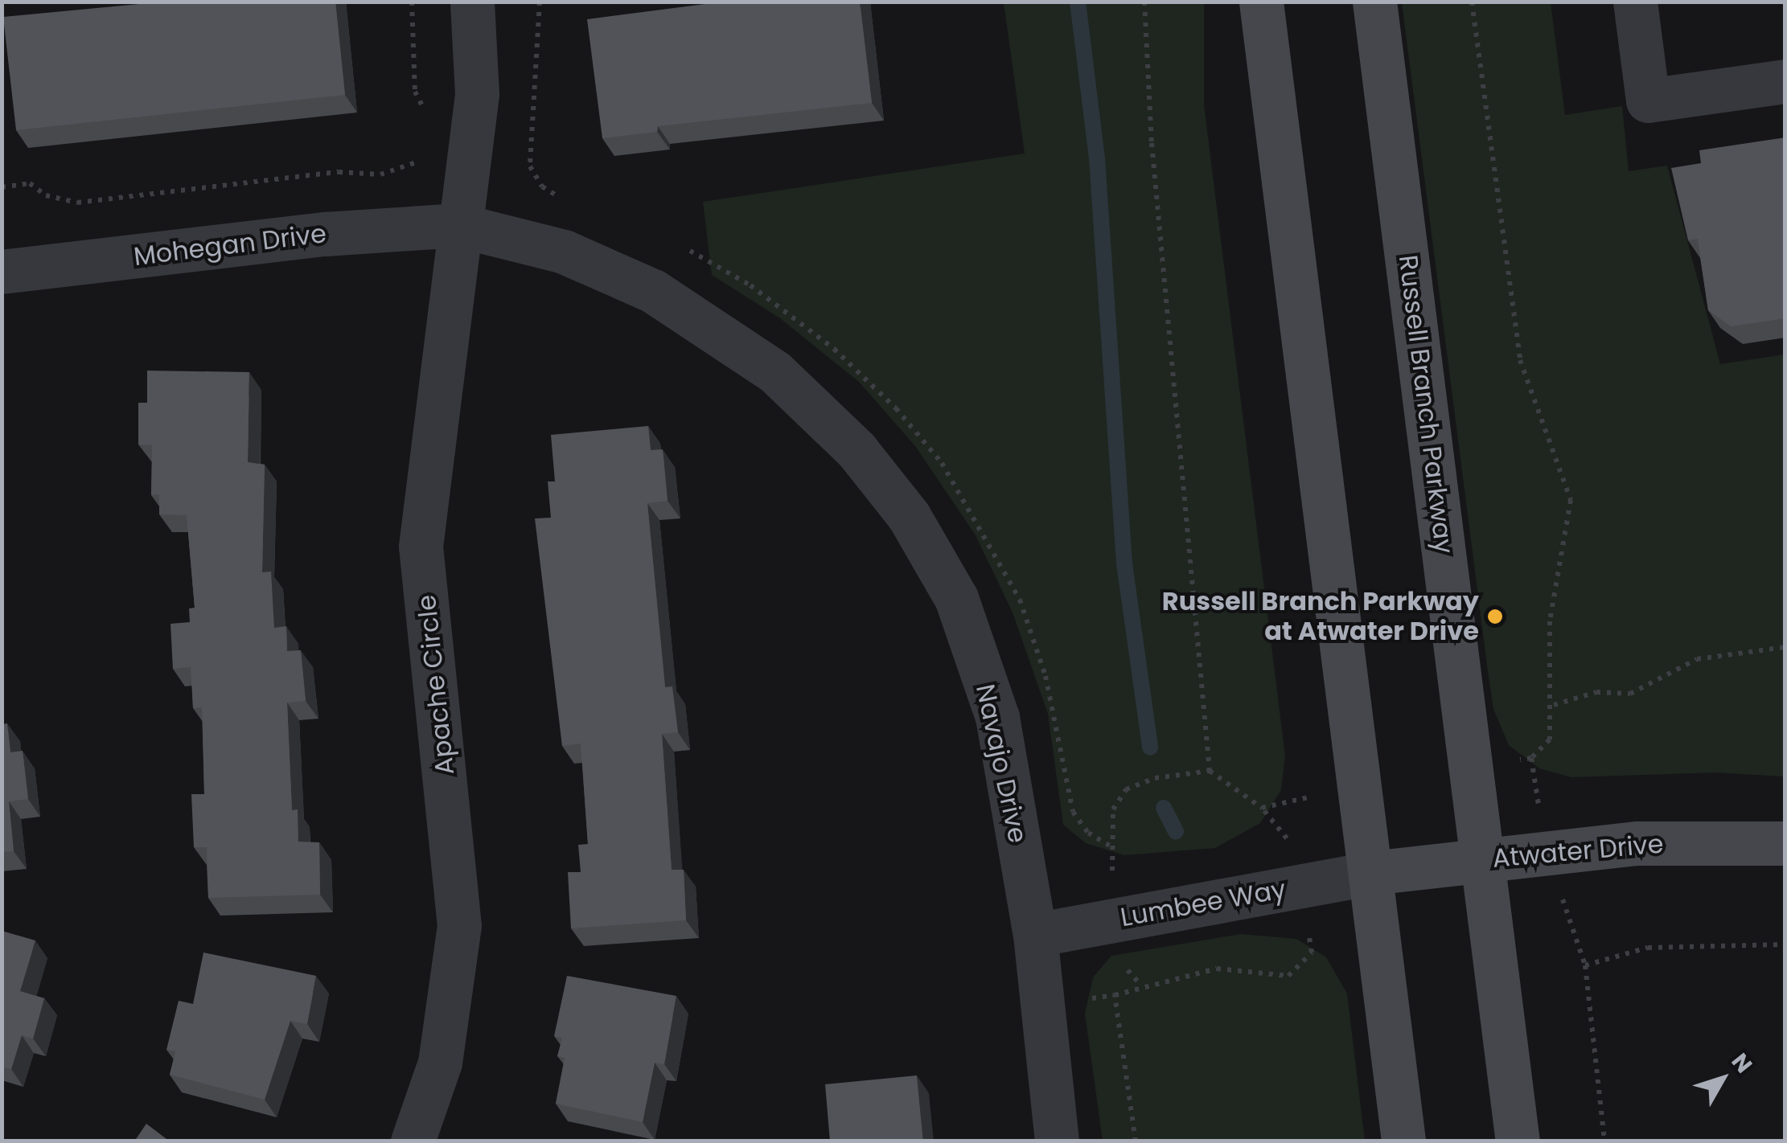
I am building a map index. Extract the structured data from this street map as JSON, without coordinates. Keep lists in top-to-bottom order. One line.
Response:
{"streets":{"main road":["Russell Branch Parkway","Atwater Drive"],"street":["Mohegan Drive","Apache Circle","Navajo Drive","Lumbee Way"]},"crossings":[["Mohegan Drive","Apache Circle"],["Mohegan Drive","Navajo Drive"],["Russell Branch Parkway","Atwater Drive"],["Apache Circle","Navajo Drive"],["Navajo Drive","Lumbee Way"],["Atwater Drive","Lumbee Way"]],"places":["Russell Branch Parkway at Atwater Drive"],"north":"top right"}
